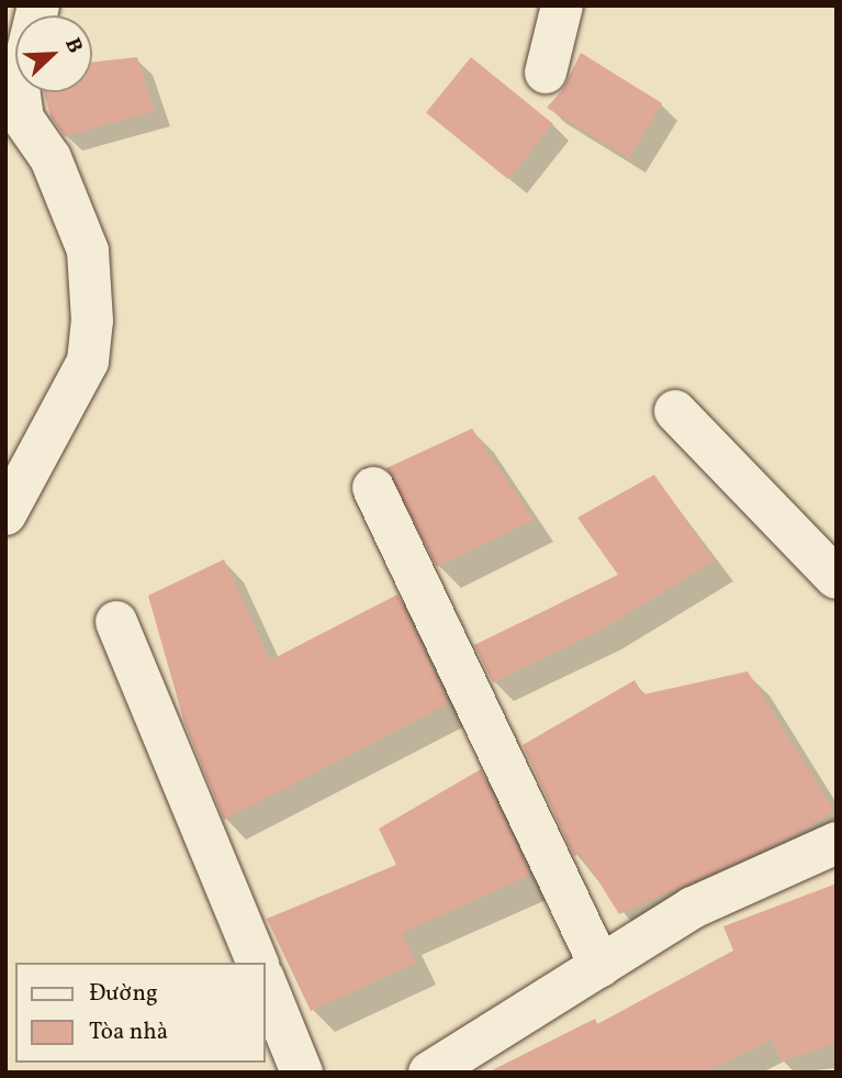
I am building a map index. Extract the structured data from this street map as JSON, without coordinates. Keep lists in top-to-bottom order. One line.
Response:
{"legend":["Đường","Tòa nhà"],"north":"top right"}
